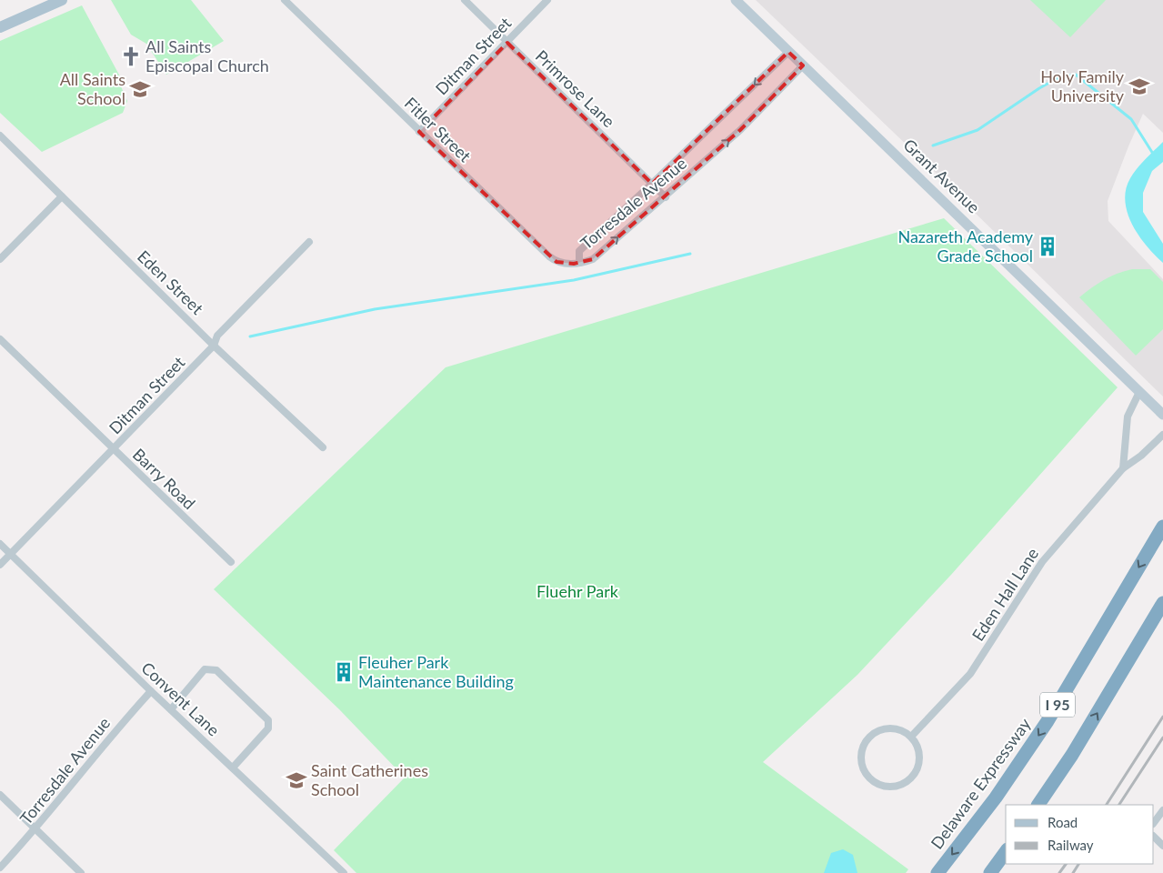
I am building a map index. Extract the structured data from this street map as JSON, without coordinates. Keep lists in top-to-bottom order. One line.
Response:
{"streets":{"highway":["I 95","Delaware Expressway"],"street":["Ditman Street","Primrose Lane","Fitler Street","Grant Avenue","Torresdale Avenue","Eden Street","Barry Road","Eden Hall Lane","Convent Lane"]},"crossings":[["Ditman Street","Primrose Lane"],["Ditman Street","Fitler Street"],["Ditman Street","Eden Street"],["Ditman Street","Barry Road"],["Ditman Street","Convent Lane"],["Primrose Lane","Torresdale Avenue"],["Fitler Street","Torresdale Avenue"],["Grant Avenue","Torresdale Avenue"],["Torresdale Avenue","Convent Lane"]],"parks":["Fluehr Park"],"places":{"church":["All Saints Episcopal Church"],"school or university":["Holy Family University","All Saints School","Saint Catherines School"],"building":["Nazareth Academy Grade School","Fleuher Park Maintenance Building"]},"legend":["Road","Railway"]}
